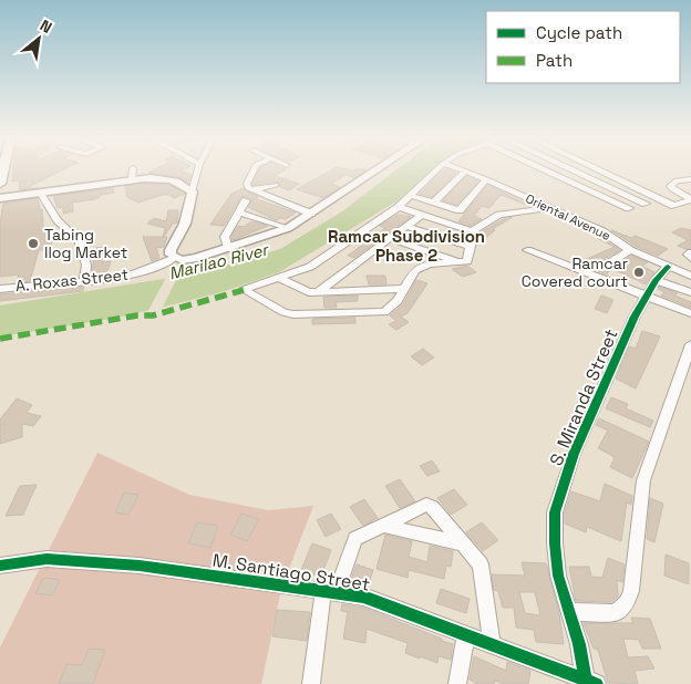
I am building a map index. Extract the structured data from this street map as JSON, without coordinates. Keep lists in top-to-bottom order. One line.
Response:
{"streets":{"street":["Oriental Avenue","A. Roxas Street","S. Miranda Street","M. Santiago Street"]},"crossings":[["Oriental Avenue","S. Miranda Street"],["S. Miranda Street","M. Santiago Street"]],"districts":["Ramcar Subdivision Phase 2"],"water":["Marilao River"],"places":["Tabing Ilog Market","Ramcar Covered court"],"legend":["Cycle path","Path"],"north":"top right"}
